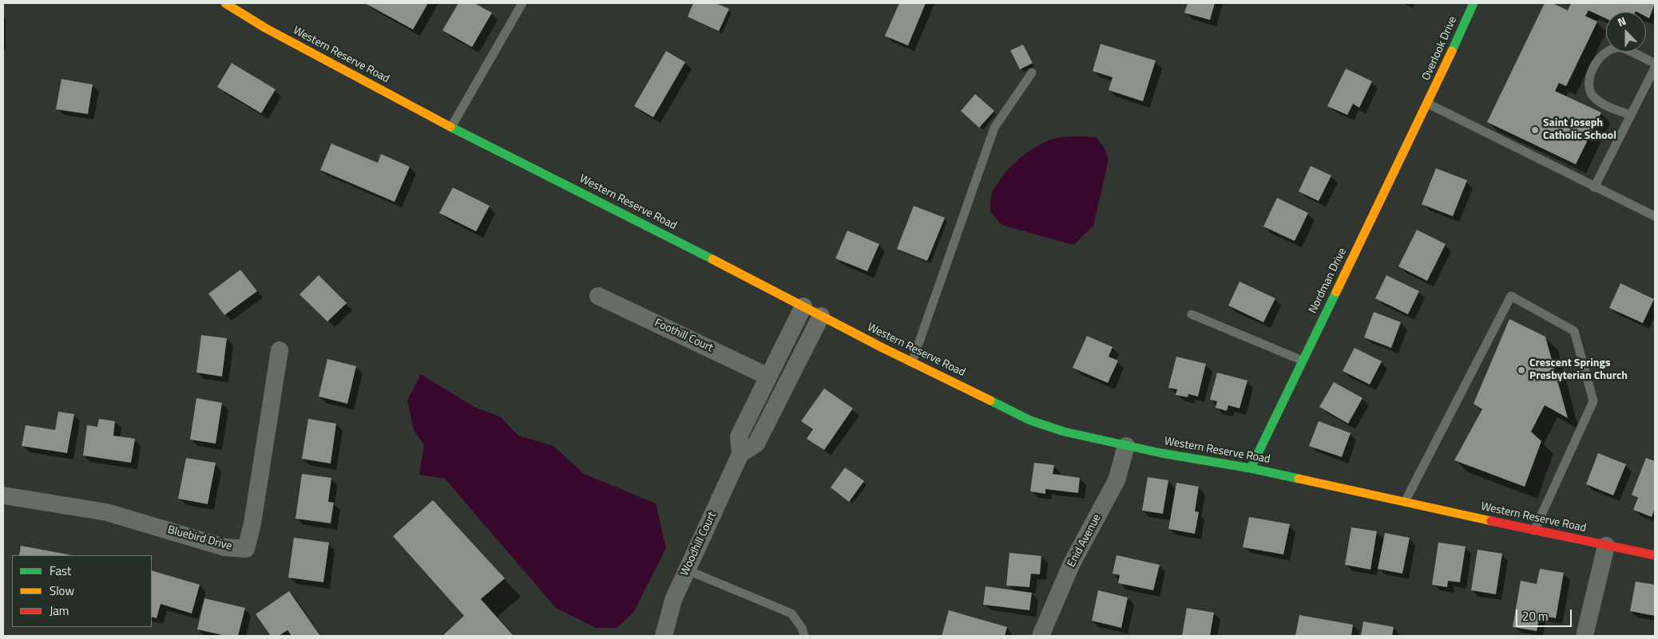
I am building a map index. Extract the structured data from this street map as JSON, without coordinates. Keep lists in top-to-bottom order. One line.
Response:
{"streets":{"street":["Overlook Drive","Western Reserve Road","Nordman Drive","Foothill Court","Bluebird Drive","Enid Avenue","Woodhill Court"]},"crossings":[["Overlook Drive","Nordman Drive"],["Western Reserve Road","Nordman Drive"],["Western Reserve Road","Enid Avenue"],["Western Reserve Road","Woodhill Court"],["Foothill Court","Woodhill Court"]],"places":["Saint Joseph Catholic School","Crescent Springs Presbyterian Church"],"legend":["Fast","Slow","Jam"],"scale_bar":"20 m","north":"top"}
